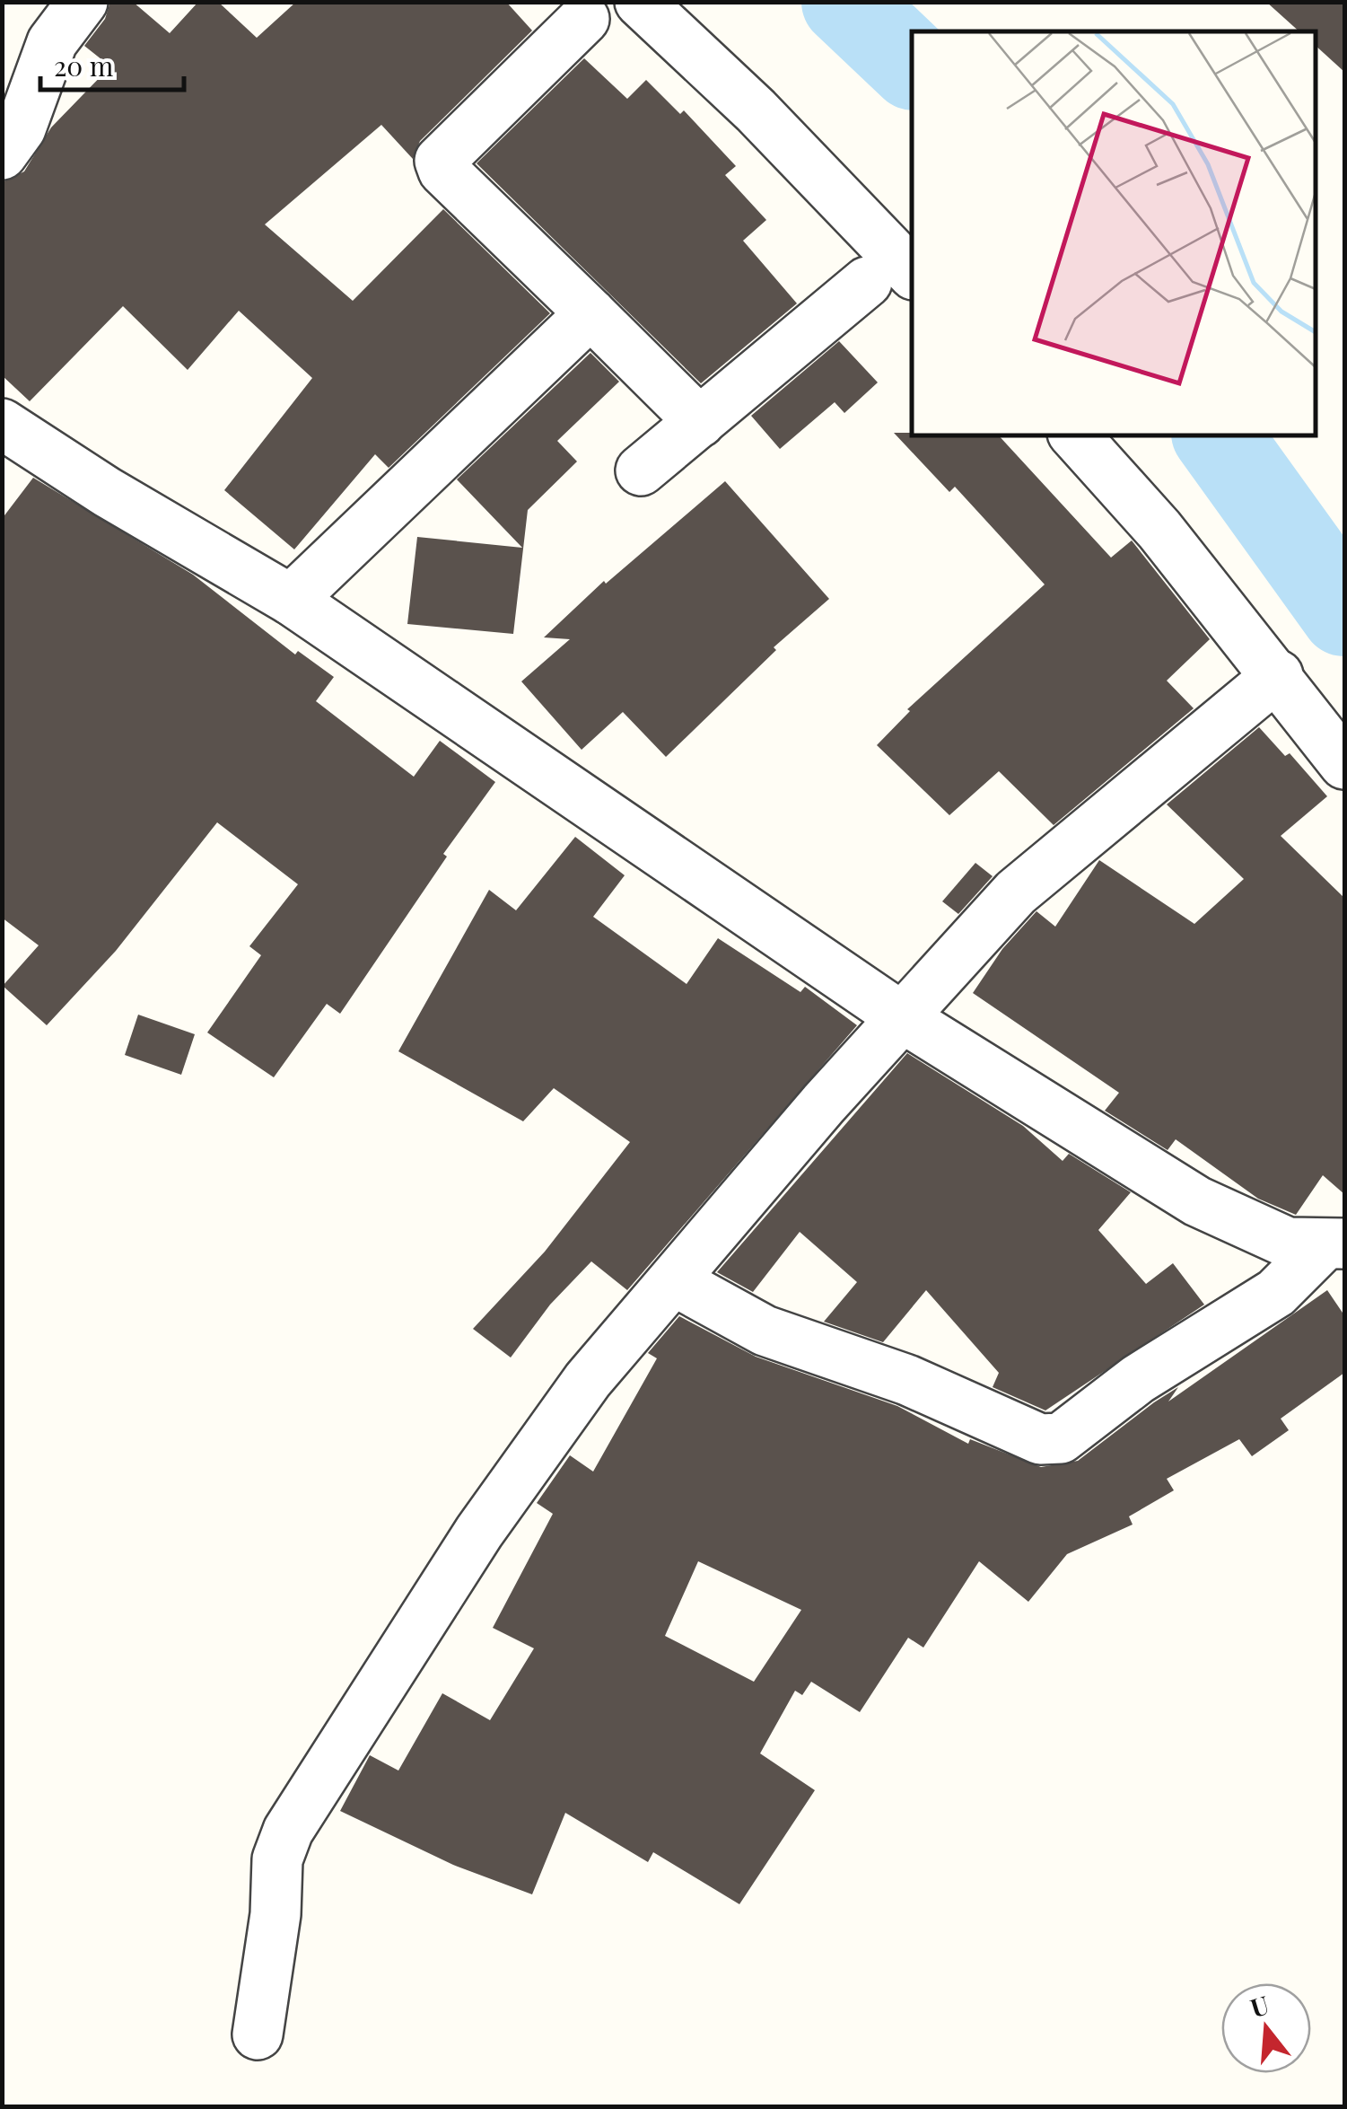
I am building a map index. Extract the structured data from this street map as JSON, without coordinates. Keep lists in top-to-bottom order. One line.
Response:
{"scale_bar":"20 m","north":"top"}
